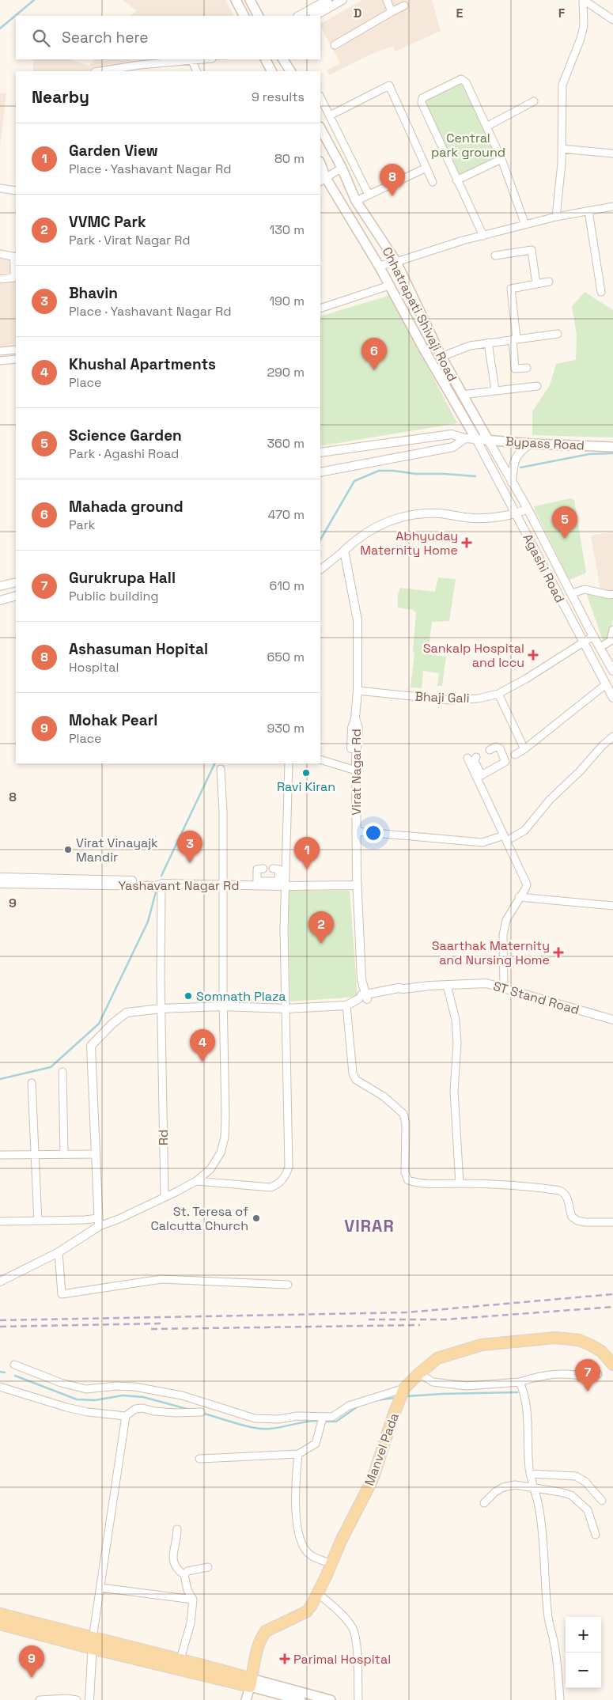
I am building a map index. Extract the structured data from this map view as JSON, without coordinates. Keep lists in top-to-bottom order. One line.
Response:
{"streets":{"main road":["Chhatrapati Shivaji Road","Bypass Road","Manvel Pada"],"street":["Agashi Road","Bhaji Gali","Virat Nagar Rd","Yashavant Nagar Rd","ST Stand Road","Rd"]},"crossings":[["Chhatrapati Shivaji Road","Bypass Road"],["Chhatrapati Shivaji Road","Agashi Road"],["Bypass Road","Agashi Road"],["Agashi Road","Bhaji Gali"],["Bhaji Gali","Virat Nagar Rd"],["Virat Nagar Rd","Yashavant Nagar Rd"],["Virat Nagar Rd","ST Stand Road"]],"districts":["VIRAR"],"parks":["Central park ground"],"places":{"health":["Abhyuday Maternity Home","Sankalp Hospital and Iccu","Saarthak Maternity and Nursing Home","Parimal Hospital"],"other":["Ravi Kiran","Virat Vinayajk Mandir","Somnath Plaza","St. Teresa of Calcutta Church"]},"page":{"search":"Search here","heading":["Nearby","9 results"],"list":[{"mark":"1","name":"Garden View","note":"Place · Yashavant Nagar Rd","value":"80 m"},{"mark":"2","name":"VVMC Park","note":"Park · Virat Nagar Rd","value":"130 m"},{"mark":"3","name":"Bhavin","note":"Place · Yashavant Nagar Rd","value":"190 m"},{"mark":"4","name":"Khushal Apartments","note":"Place","value":"290 m"},{"mark":"5","name":"Science Garden","note":"Park · Agashi Road","value":"360 m"},{"mark":"6","name":"Mahada ground","note":"Park","value":"470 m"},{"mark":"7","name":"Gurukrupa Hall","note":"Public building","value":"610 m"},{"mark":"8","name":"Ashasuman Hopital","note":"Hospital","value":"650 m"},{"mark":"9","name":"Mohak Pearl","note":"Place","value":"930 m"}],"pins":["8","6","5","3","1","2","4","7","9"],"map_buttons":["+","−"]},"grid":{"columns":["D","E","F"],"rows":["8","9"]}}
